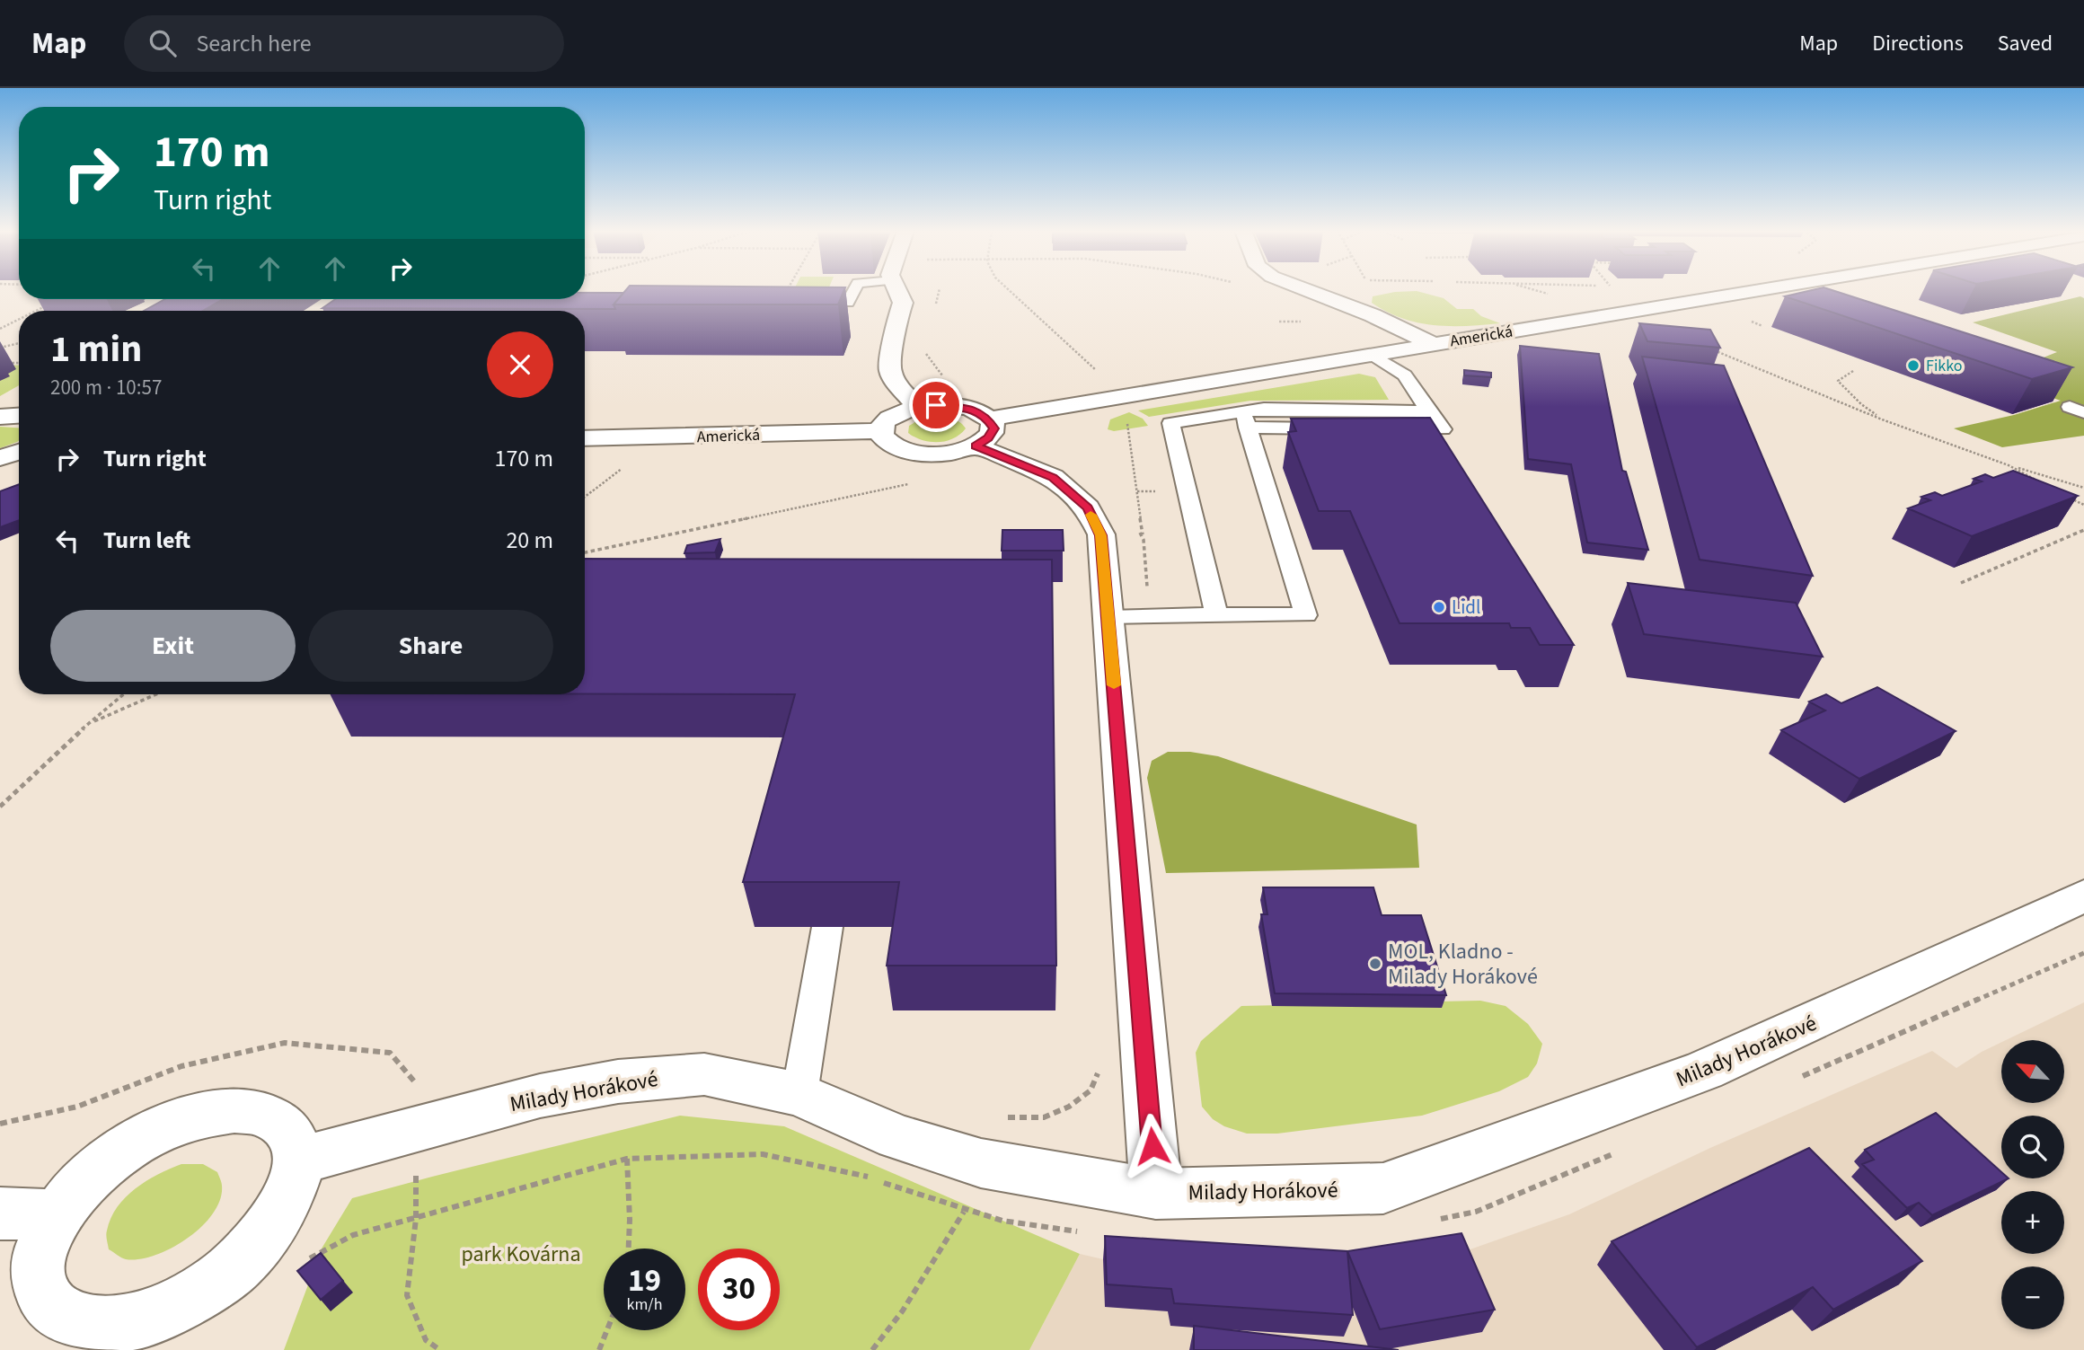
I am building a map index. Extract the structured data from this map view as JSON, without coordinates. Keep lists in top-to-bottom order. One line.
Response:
{"streets":{"street":["Americká","Milady Horákové"]},"parks":["park Kovárna"],"places":["Fikko","Lidl","MOL, Kladno - Milady Horákové"],"north":"top left","page":{"header":"Map","search":"Search here","nav":["Map","Directions","Saved"],"turn":["170 m","Turn right"],"heading":["1 min","200 m · 10:57"],"list":[{"name":"Turn right","value":"170 m"},{"name":"Turn left","value":"20 m"}],"buttons":["Exit","Share"],"map_buttons":["+","−"],"speed":"19 km/h","limit":"30"}}
